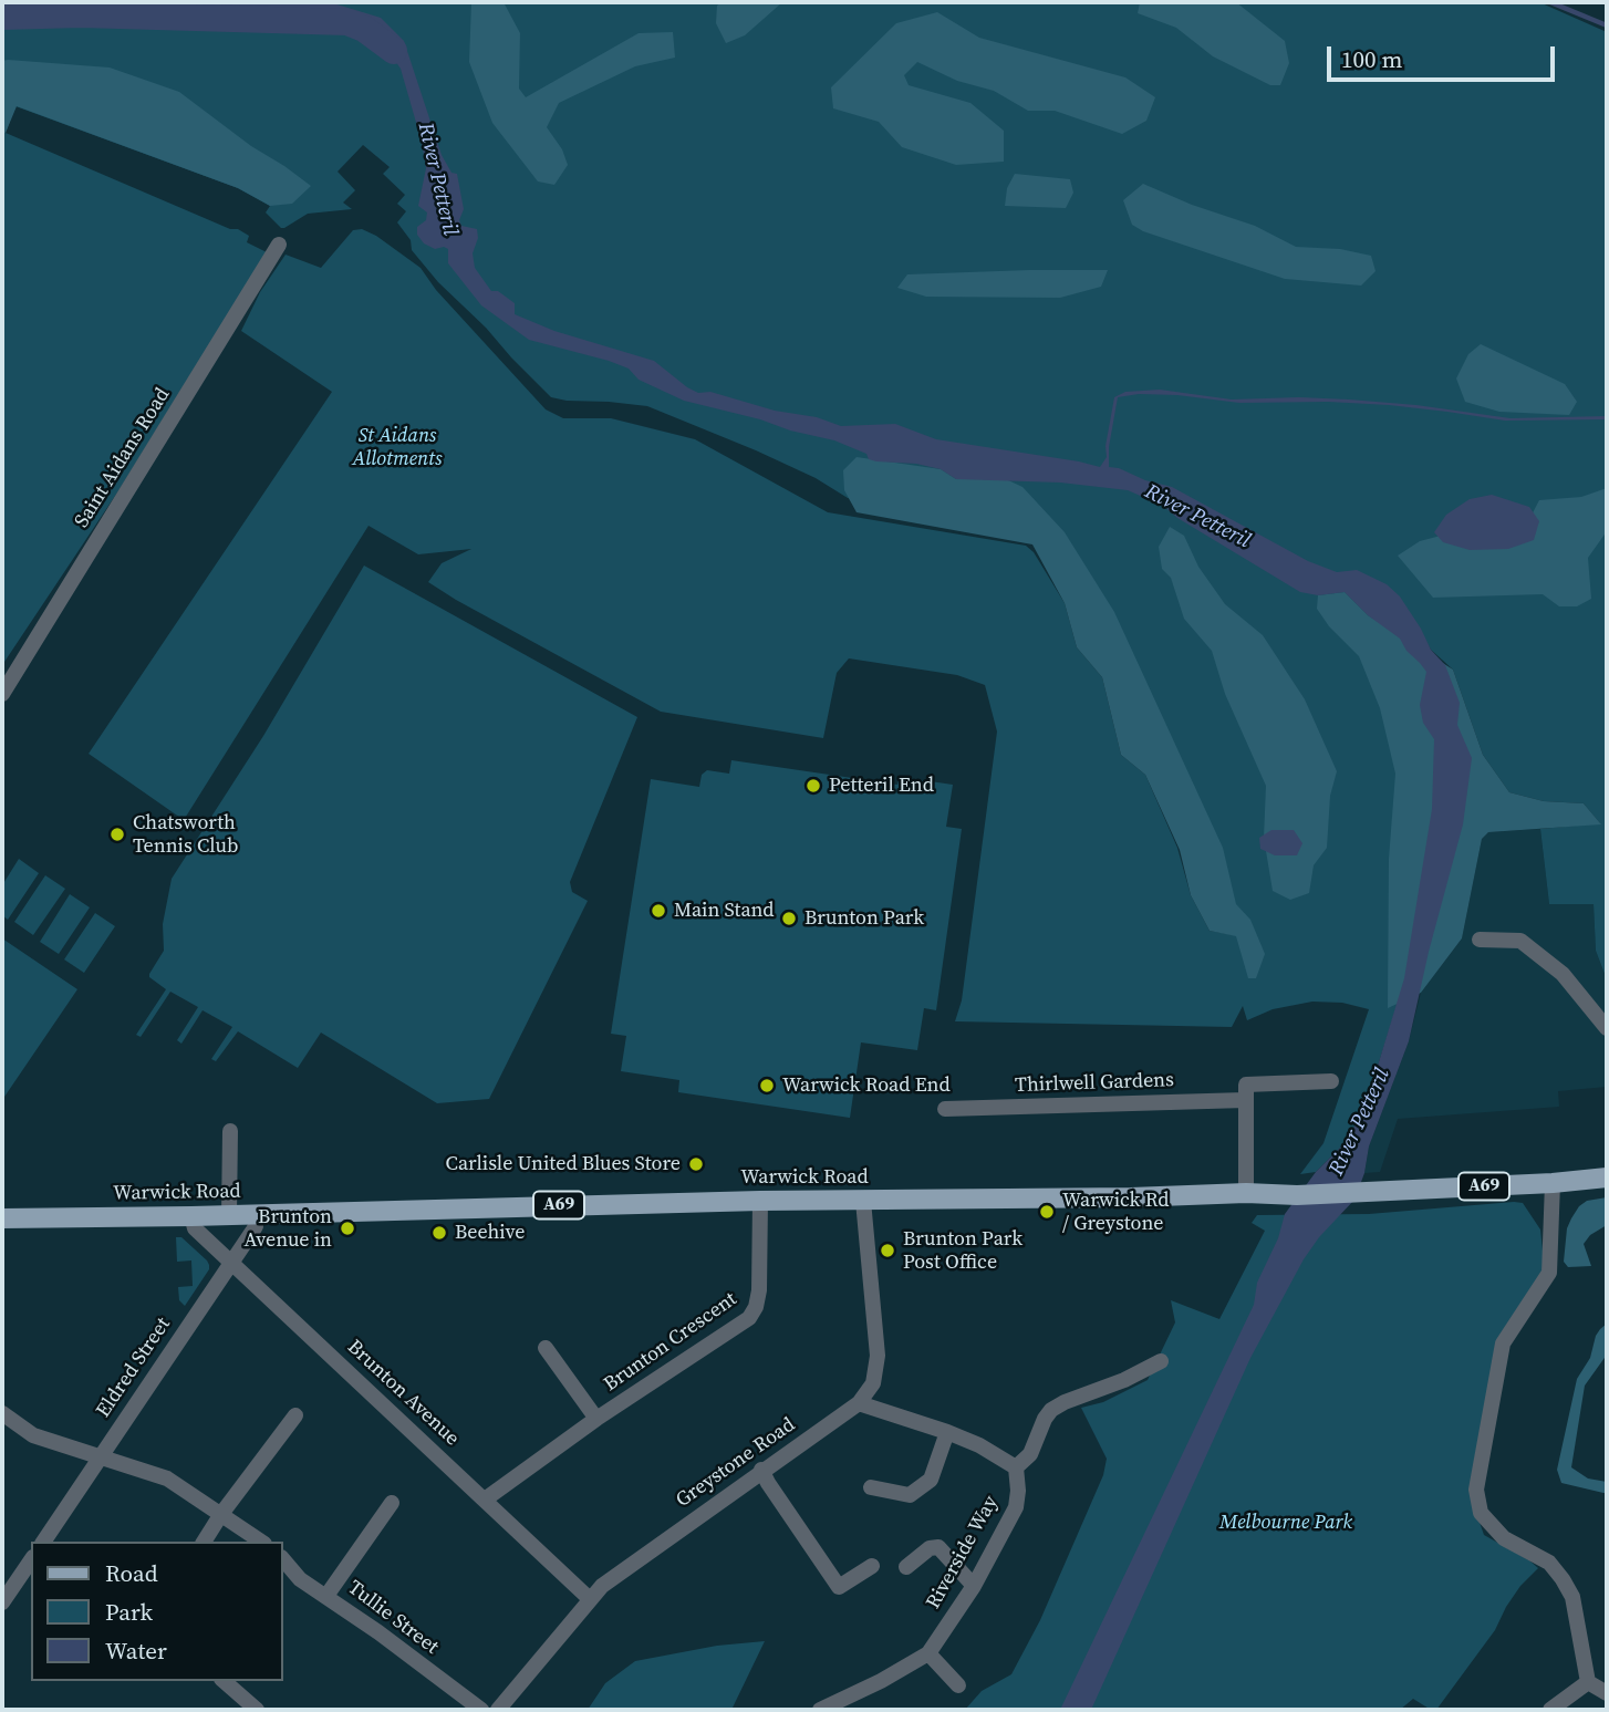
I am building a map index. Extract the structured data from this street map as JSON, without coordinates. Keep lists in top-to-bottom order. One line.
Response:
{"streets":{"main road":["Warwick Road","A69"],"street":["Saint Aidans Road","Thirlwell Gardens","Brunton Crescent","Eldred Street","Brunton Avenue","Greystone Road","Riverside Way","Tullie Street"]},"crossings":[["Warwick Road","Brunton Crescent"],["Warwick Road","Eldred Street"],["Warwick Road","Brunton Avenue"],["Warwick Road","Greystone Road"],["Brunton Crescent","Brunton Avenue"],["Eldred Street","Brunton Avenue"],["Brunton Avenue","Greystone Road"]],"water":["River Petteril"],"parks":["St Aidans Allotments","Melbourne Park"],"places":["Petteril End","Chatsworth Tennis Club","Main Stand","Brunton Park","Warwick Road End","Carlisle United Blues Store","Warwick Rd / Greystone","Brunton Avenue in","Beehive","Brunton Park Post Office"],"legend":["Road","Park","Water"],"scale_bar":"100 m"}
